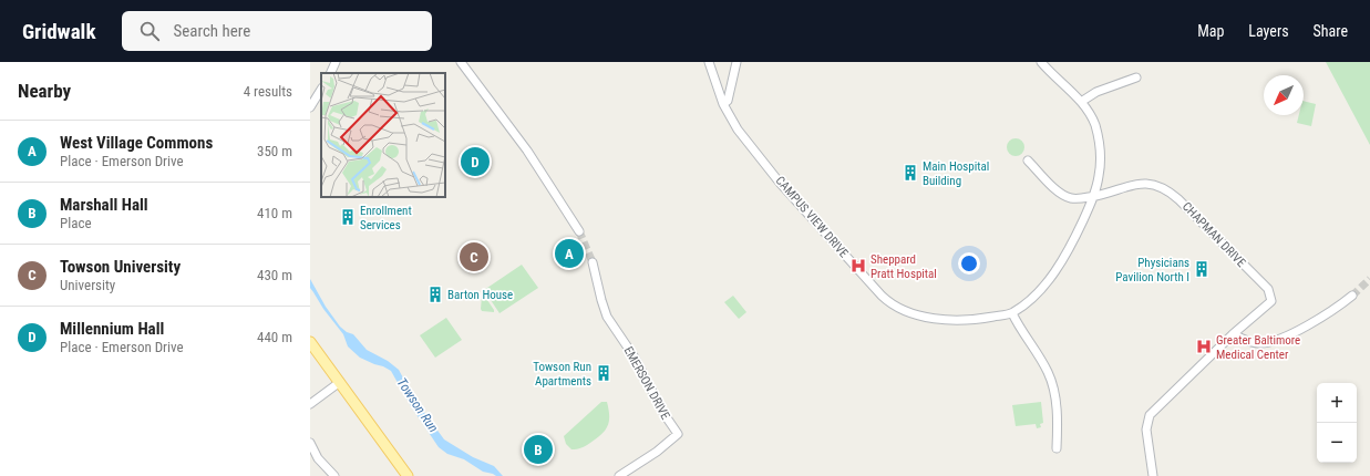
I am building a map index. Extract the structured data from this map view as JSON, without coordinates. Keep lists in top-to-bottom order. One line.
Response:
{"streets":{"street":["CAMPUS VIEW DRIVE","CHAPMAN DRIVE","EMERSON DRIVE"]},"water":["Towson Run"],"places":{"building":["Main Hospital Building","Enrollment Services","Physicians Pavilion North I","Barton House","Towson Run Apartments"],"hospital":["Sheppard Pratt Hospital","Greater Baltimore Medical Center"]},"north":"bottom left","page":{"header":"Gridwalk","search":"Search here","nav":["Map","Layers","Share"],"heading":["Nearby","4 results"],"list":[{"mark":"A","name":"West Village Commons","note":"Place · Emerson Drive","value":"350 m"},{"mark":"B","name":"Marshall Hall","note":"Place","value":"410 m"},{"mark":"C","name":"Towson University","note":"University","value":"430 m"},{"mark":"D","name":"Millennium Hall","note":"Place · Emerson Drive","value":"440 m"}],"pins":["D","A","C","B"],"map_buttons":["+","−"]}}
